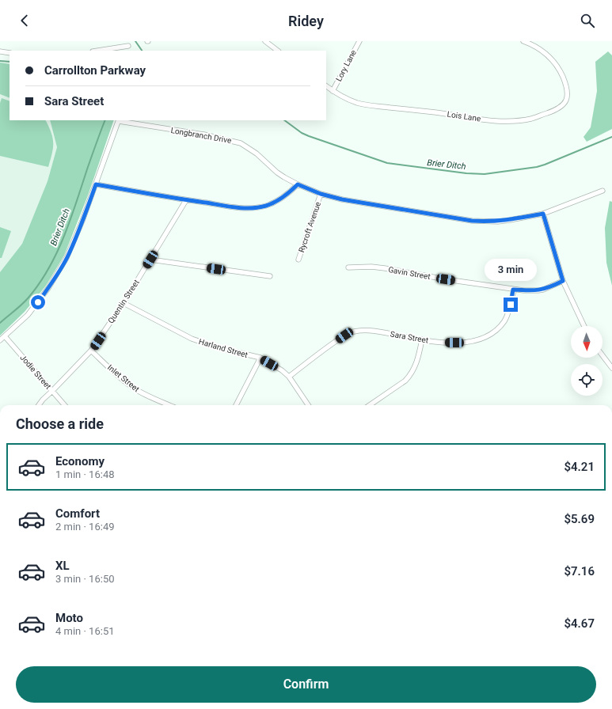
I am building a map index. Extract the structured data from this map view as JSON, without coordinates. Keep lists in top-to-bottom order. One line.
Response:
{"streets":{"street":["Lory Lane","Lois Lane","Longbranch Drive","Rycroft Avenue","Gavin Street","Quentin Street","Sara Street","Harland Street","Jodie Street","Inlet Street"]},"crossings":[["Lory Lane","Lois Lane"],["Longbranch Drive","Rycroft Avenue"],["Gavin Street","Sara Street"],["Quentin Street","Harland Street"],["Quentin Street","Jodie Street"],["Quentin Street","Inlet Street"],["Sara Street","Harland Street"]],"water":["Brier Ditch"],"north":"bottom","page":{"header":"Ridey","banner":["Carrollton Parkway","Sara Street"],"bubble":"3 min","heading":"Choose a ride","list":[{"name":"Economy","note":"1 min · 16:48","value":"$4.21"},{"name":"Comfort","note":"2 min · 16:49","value":"$5.69"},{"name":"XL","note":"3 min · 16:50","value":"$7.16"},{"name":"Moto","note":"4 min · 16:51","value":"$4.67"}],"buttons":"Confirm"}}
